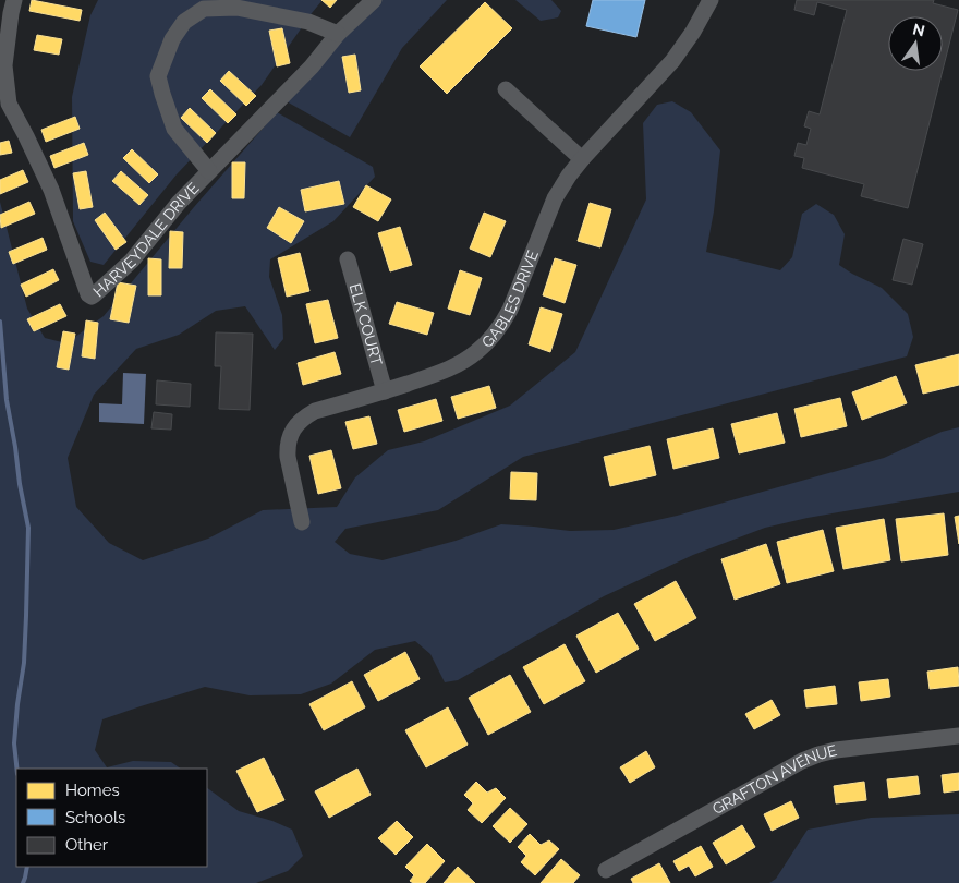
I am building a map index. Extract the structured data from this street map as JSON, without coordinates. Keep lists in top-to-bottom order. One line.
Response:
{"streets":{"street":["HARVEYDALE DRIVE","GABLES DRIVE","ELK COURT","GRAFTON AVENUE"]},"crossings":[["GABLES DRIVE","ELK COURT"]],"legend":["Homes","Schools","Other"],"north":"top"}
